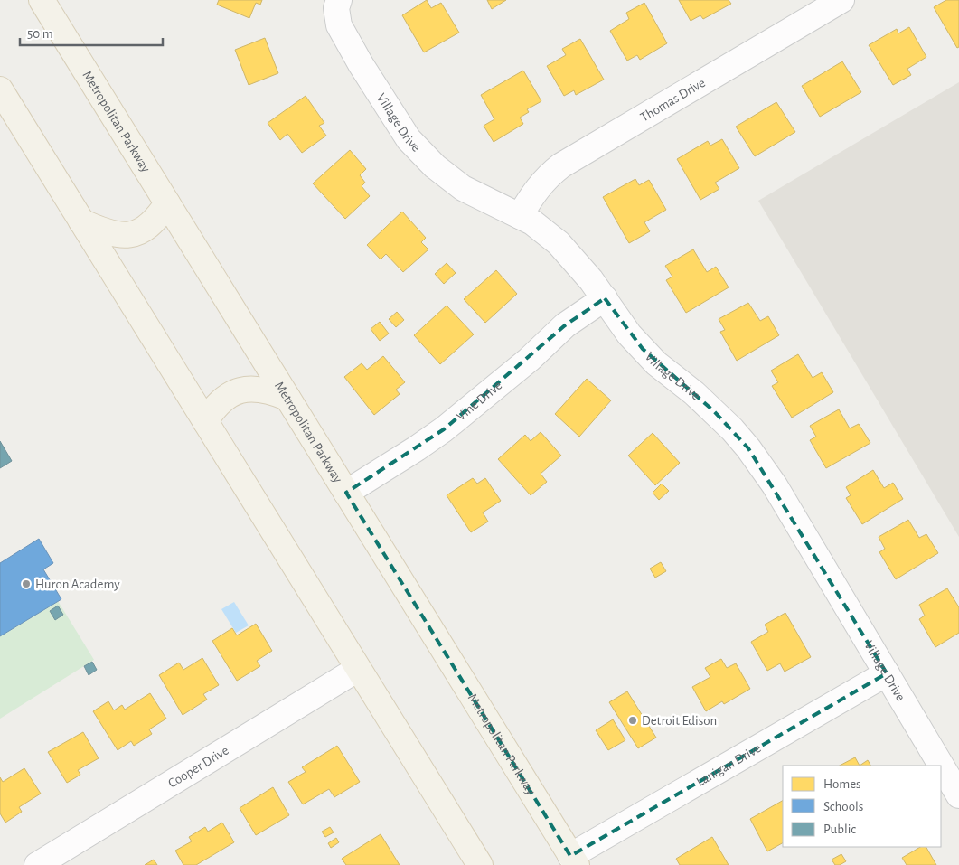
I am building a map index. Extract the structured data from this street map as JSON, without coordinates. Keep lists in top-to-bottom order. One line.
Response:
{"streets":{"main road":["Metropolitan Parkway"],"street":["Thomas Drive","Village Drive","Vine Drive","Lanigan Drive","Cooper Drive"]},"crossings":[["Thomas Drive","Village Drive"],["Metropolitan Parkway","Vine Drive"],["Metropolitan Parkway","Lanigan Drive"],["Village Drive","Vine Drive"],["Village Drive","Lanigan Drive"]],"places":["Huron Academy","Detroit Edison"],"legend":["Homes","Schools","Public"],"scale_bar":"50 m"}
